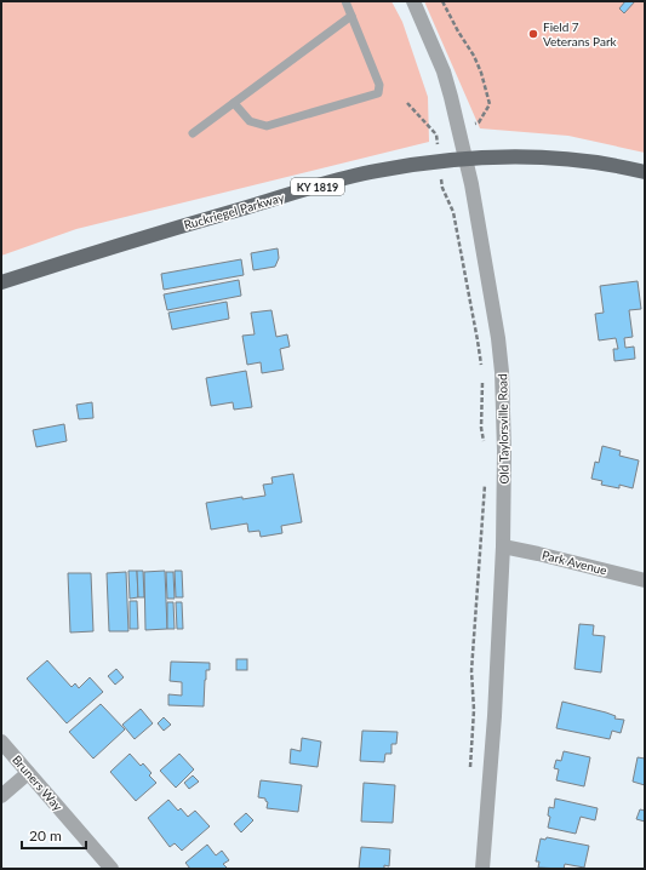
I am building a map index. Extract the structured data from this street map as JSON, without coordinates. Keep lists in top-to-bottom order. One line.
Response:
{"streets":{"main road":["KY 1819","Ruckriegel Parkway"],"street":["Old Taylorsville Road","Park Avenue","Bruners Way"]},"crossings":[["Ruckriegel Parkway","Old Taylorsville Road"],["Old Taylorsville Road","Park Avenue"]],"places":["Field 7 Veterans Park"],"scale_bar":"20 m"}
